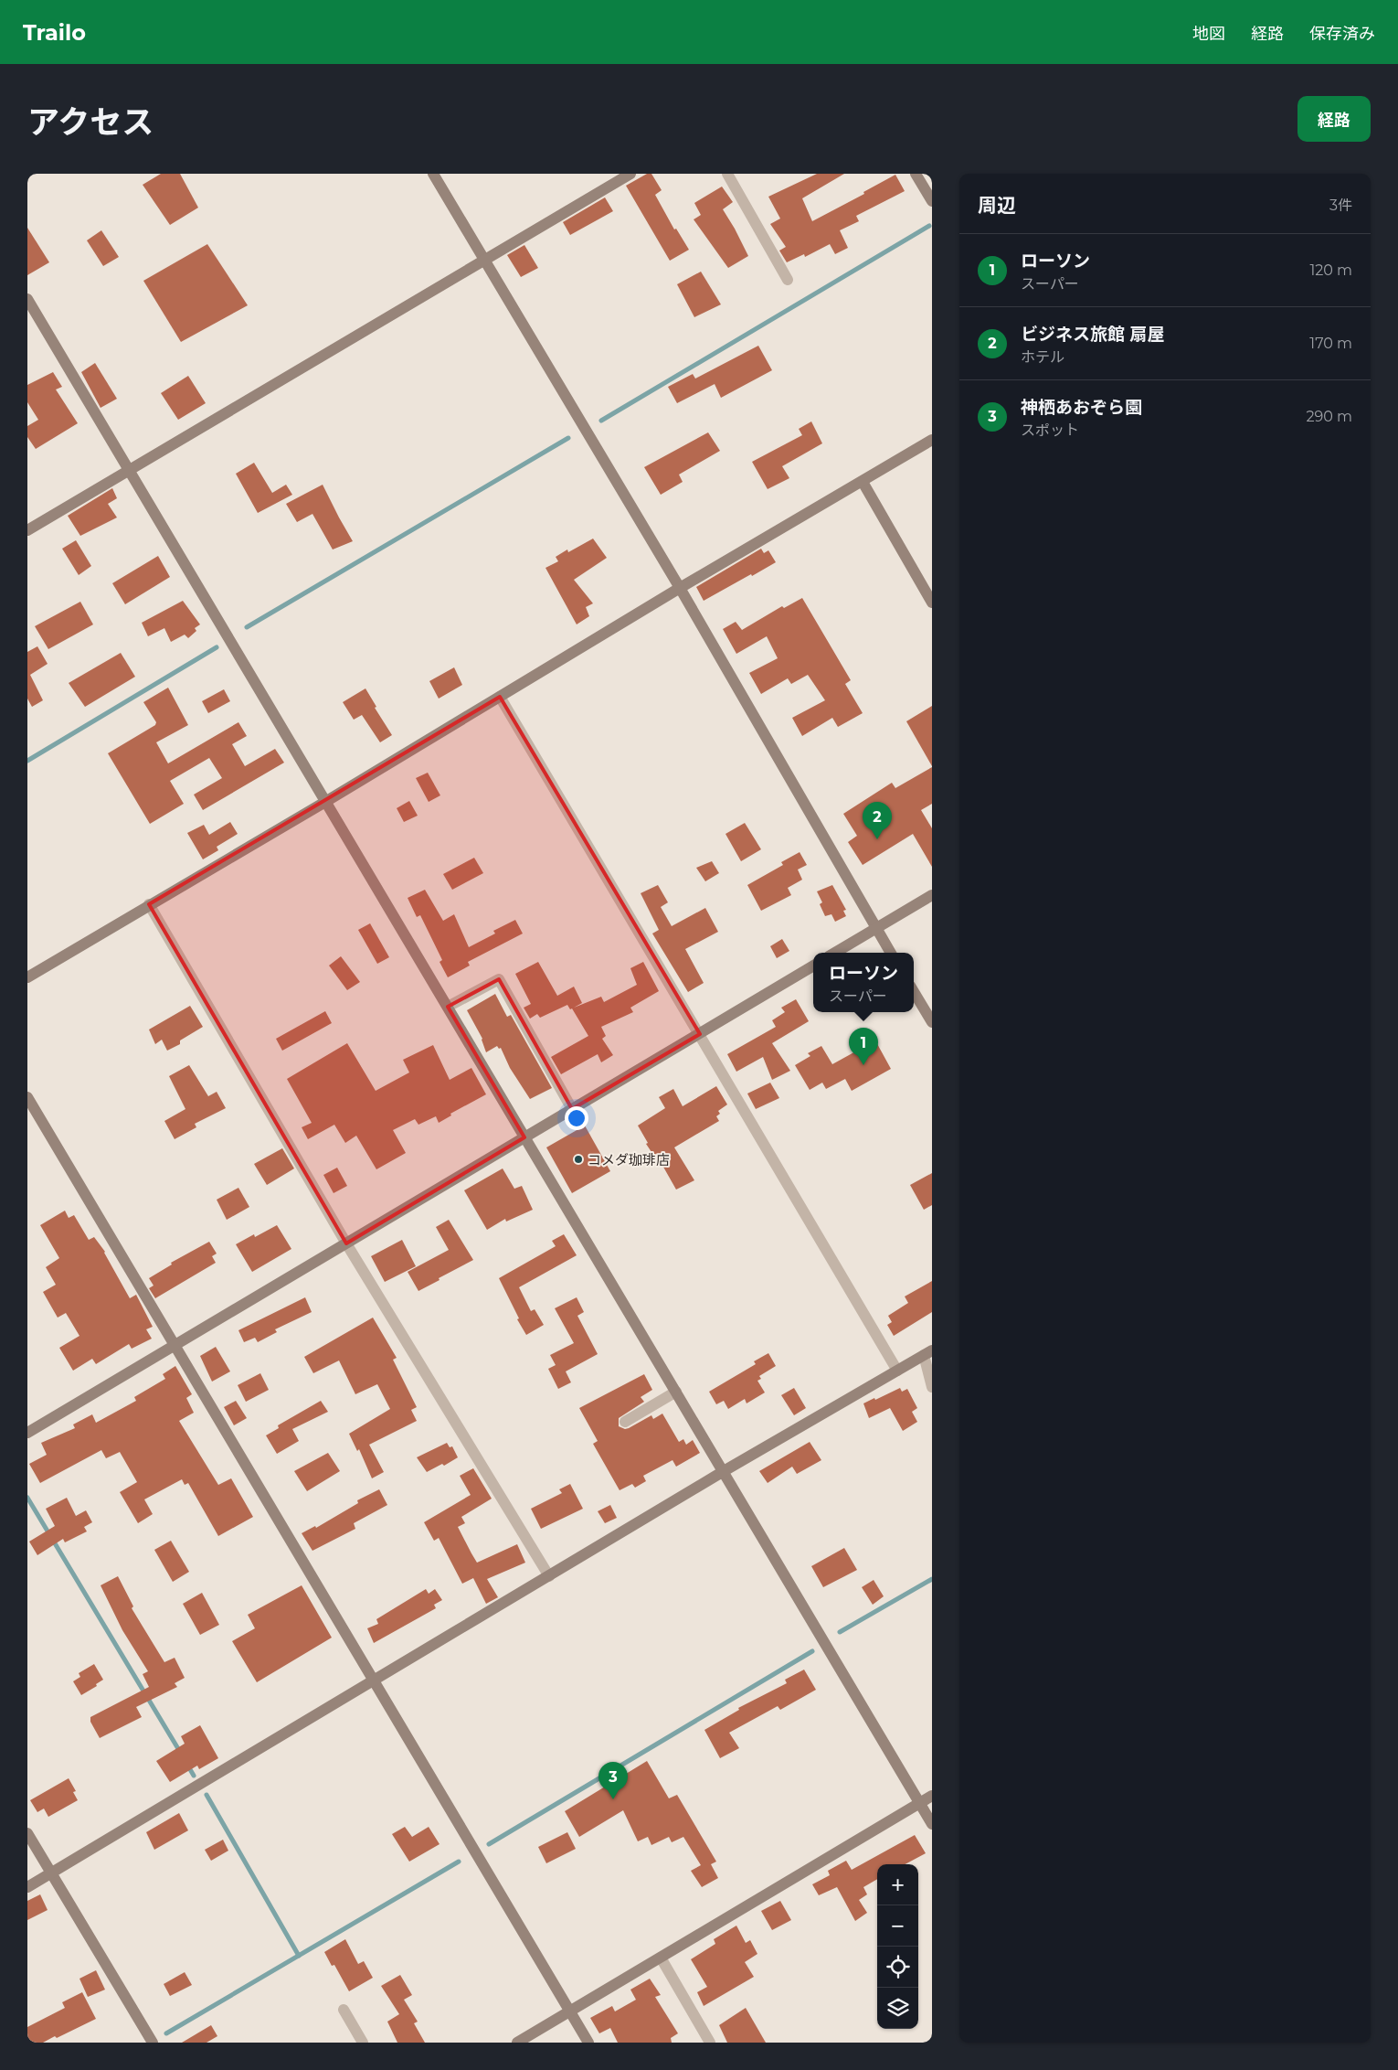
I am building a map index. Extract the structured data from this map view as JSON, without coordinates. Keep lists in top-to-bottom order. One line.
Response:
{"places":["コメダ珈琲店"],"page":{"header":"Trailo","nav":["地図","経路","保存済み"],"title":"アクセス","buttons":"経路","heading":["周辺","3件"],"list":[{"mark":"1","name":"ローソン","note":"スーパー","value":"120 m"},{"mark":"2","name":"ビジネス旅館 扇屋","note":"ホテル","value":"170 m"},{"mark":"3","name":"神栖あおぞら園","note":"スポット","value":"290 m"}],"pins":["2","1","3"],"popup":["ローソン","スーパー"],"map_buttons":["+","−"]}}
